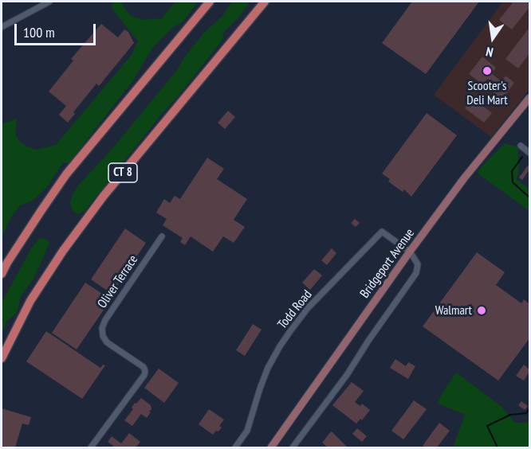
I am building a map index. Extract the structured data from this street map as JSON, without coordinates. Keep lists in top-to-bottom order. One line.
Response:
{"streets":{"highway":["CT 8"],"main road":["Bridgeport Avenue"],"street":["Oliver Terrace","Todd Road"]},"crossings":[["Bridgeport Avenue","Todd Road"]],"places":["Scooter's Deli Mart","Walmart"],"scale_bar":"100 m","north":"bottom"}
